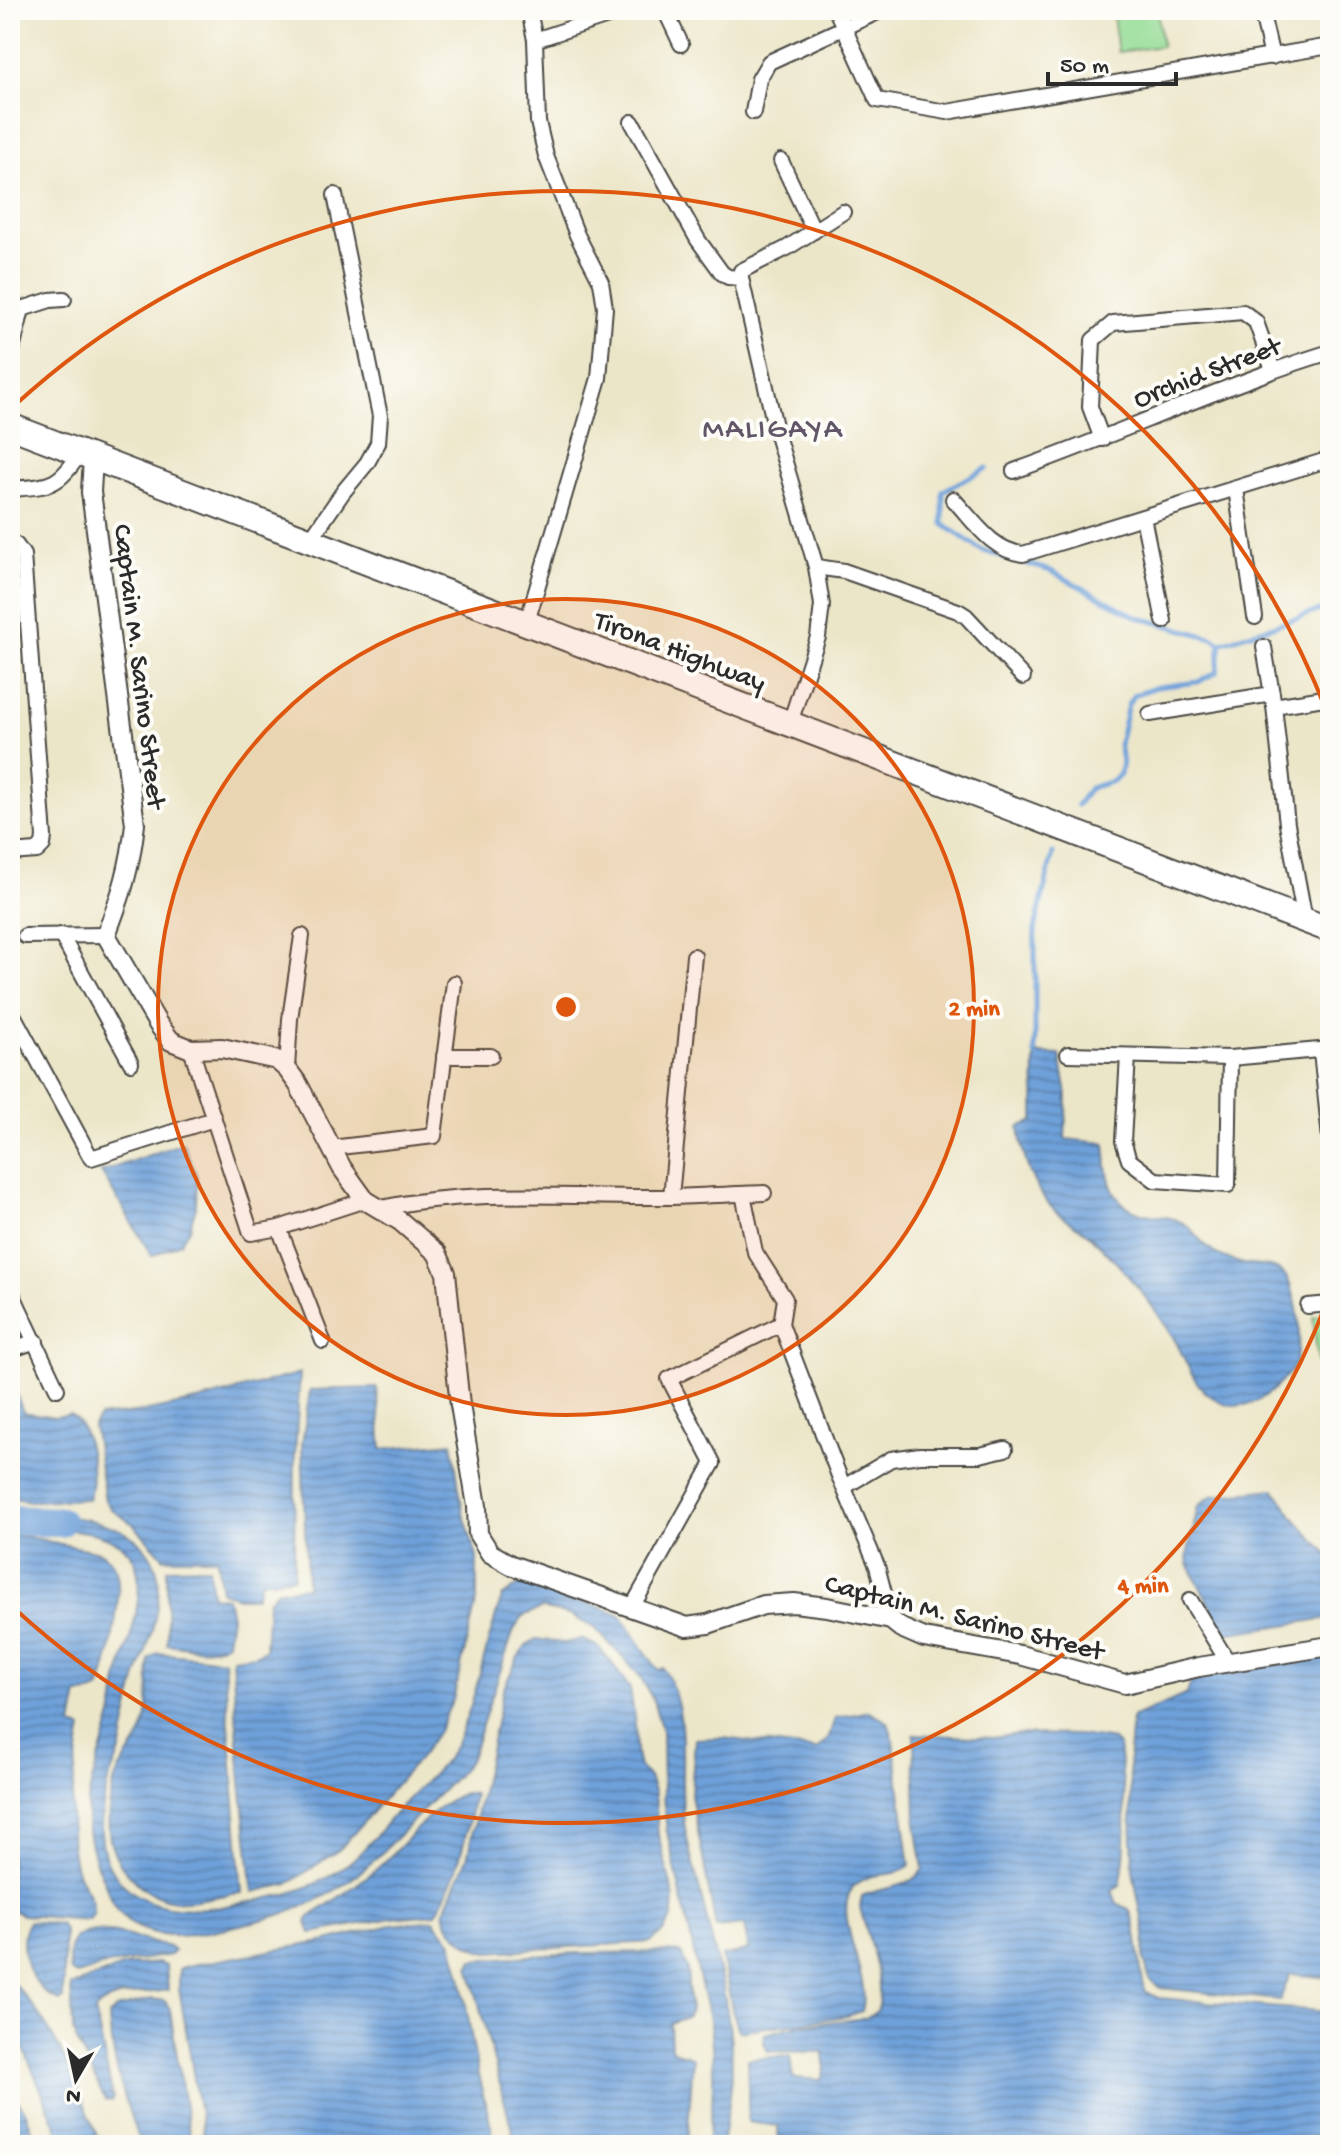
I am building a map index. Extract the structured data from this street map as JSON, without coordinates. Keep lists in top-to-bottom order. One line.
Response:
{"streets":{"main road":["Tirona Highway"],"street":["Orchid Street","Captain M. Sarino Street"]},"crossings":[["Tirona Highway","Captain M. Sarino Street"]],"districts":["MALIGAYA"],"scale_bar":"50 m","north":"bottom","rings":["2 min","4 min"]}
